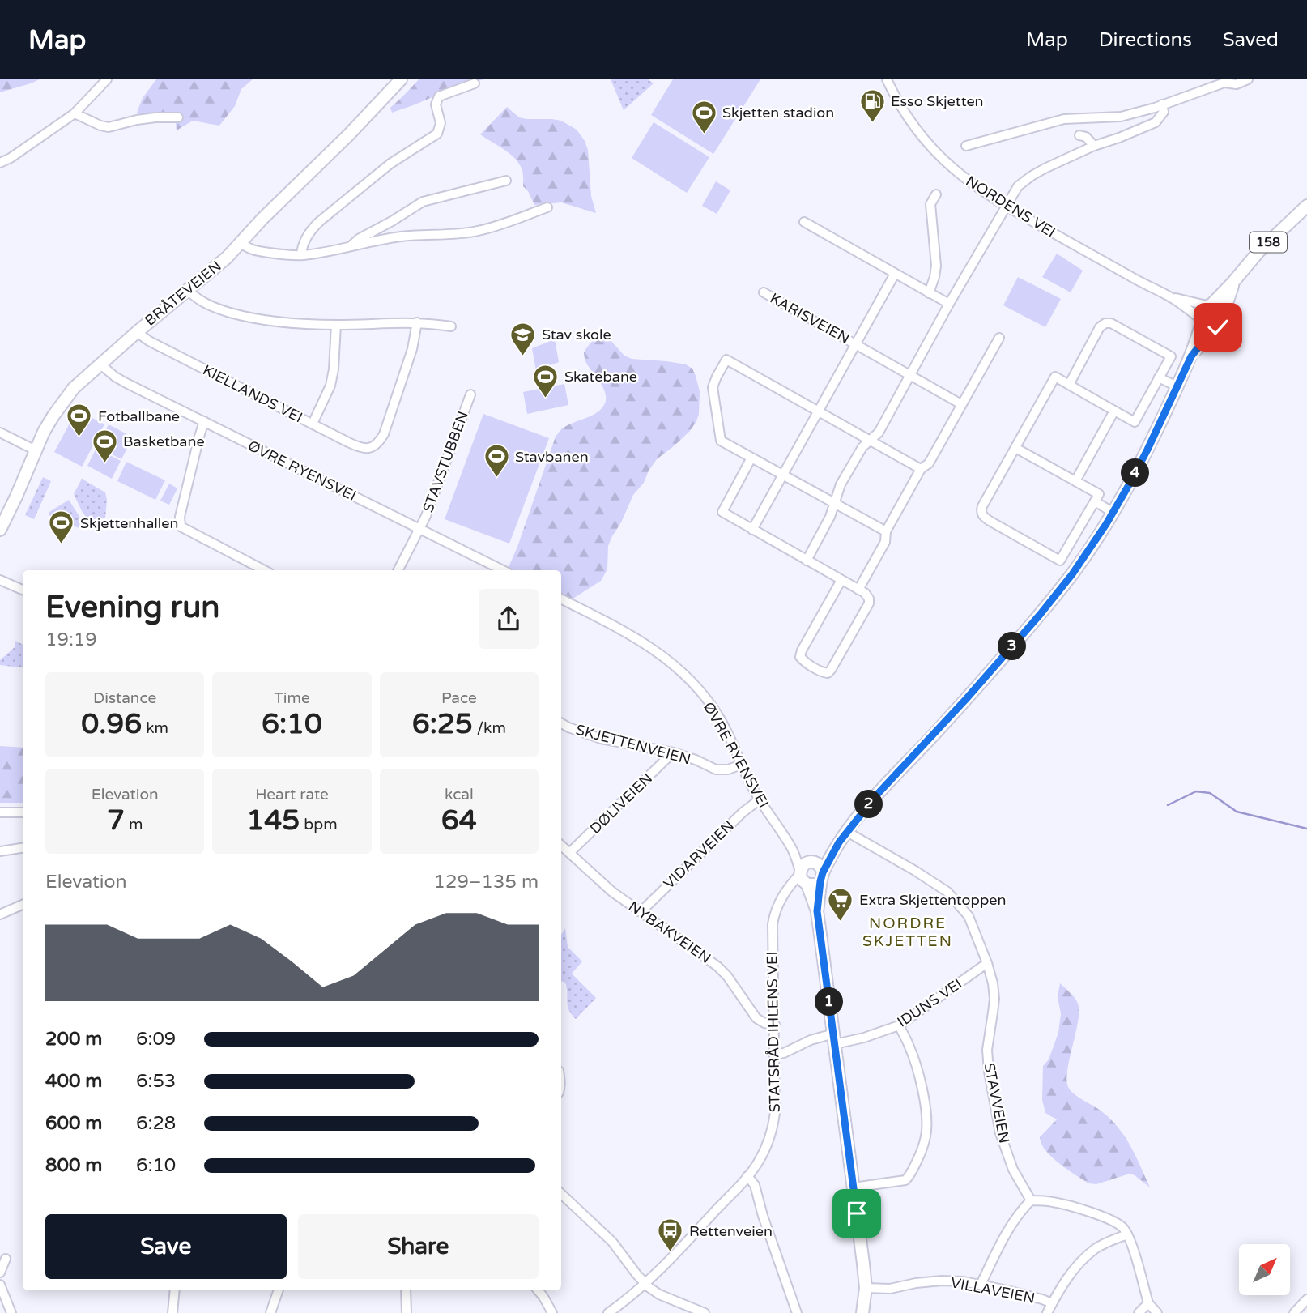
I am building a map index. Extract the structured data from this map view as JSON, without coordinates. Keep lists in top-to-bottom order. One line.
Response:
{"streets":{"main road":["158","BRÅTEVEIEN"],"street":["NORDENS VEI","KARISVEIEN","KIELLANDS VEI","STAVSTUBBEN","ØVRE RYENSVEI","SKJETTENVEIEN","DØLIVEIEN","VIDARVEIEN","NYBAKVEIEN","IDUNS VEI","STATSRÅD IHLENS VEI","STAVVEIEN","VILLAVEIEN"]},"crossings":[["NORDENS VEI","158"],["158","ØVRE RYENSVEI"],["158","IDUNS VEI"],["158","STATSRÅD IHLENS VEI"],["158","STAVVEIEN"],["158","VILLAVEIEN"],["BRÅTEVEIEN","KIELLANDS VEI"],["BRÅTEVEIEN","ØVRE RYENSVEI"],["STAVSTUBBEN","ØVRE RYENSVEI"],["ØVRE RYENSVEI","SKJETTENVEIEN"],["ØVRE RYENSVEI","VIDARVEIEN"],["ØVRE RYENSVEI","STATSRÅD IHLENS VEI"],["SKJETTENVEIEN","DØLIVEIEN"],["DØLIVEIEN","NYBAKVEIEN"],["VIDARVEIEN","NYBAKVEIEN"],["NYBAKVEIEN","STATSRÅD IHLENS VEI"],["IDUNS VEI","STATSRÅD IHLENS VEI"],["IDUNS VEI","STAVVEIEN"]],"districts":["NORDRE SKJETTEN"],"places":{"fuel station":["Esso Skjetten"],"sports":["Skjetten stadion","Skatebane","Fotballbane","Basketbane","Stavbanen","Skjettenhallen"],"school or university":["Stav skole"],"supermarket":["Extra Skjettentoppen"],"bus stop":["Rettenveien"]},"north":"top right","page":{"header":"Map","nav":["Map","Directions","Saved"],"pins":["4","3","2","1"],"heading":["Evening run","19:19"],"stats":[["Distance","0.96 km"],["Time","6:10"],["Pace","6:25 /km"],["Elevation","7 m"],["Heart rate","145 bpm"],["kcal","64"]],"chart":["Elevation","129–135 m"],"list":[{"name":"200 m","note":"6:09"},{"name":"400 m","note":"6:53"},{"name":"600 m","note":"6:28"},{"name":"800 m","note":"6:10"}],"buttons":["Save","Share"]}}
